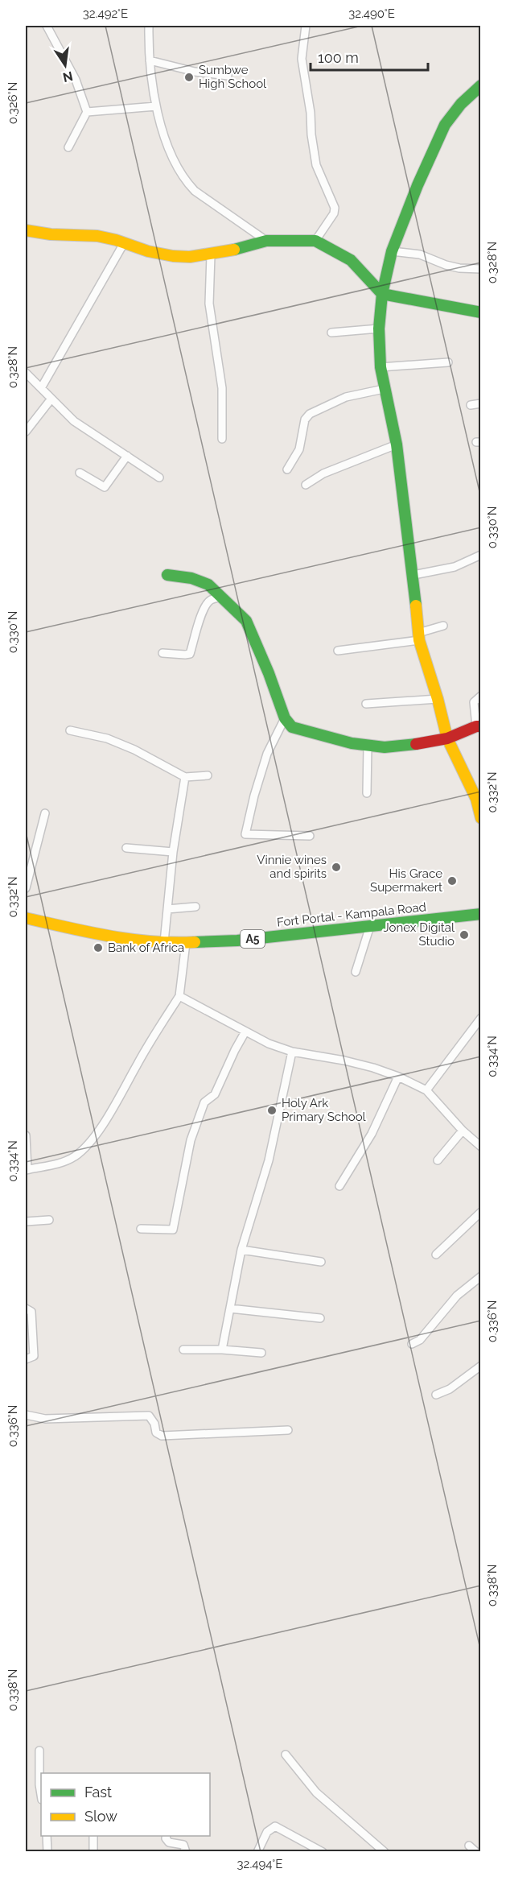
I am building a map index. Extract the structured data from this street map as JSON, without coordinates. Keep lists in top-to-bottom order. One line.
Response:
{"streets":{"street":["Fort Portal - Kampala Road","A5"]},"places":["Sumbwe High School","Vinnie wines and spirits","His Grace Supermakert","Jonex Digital Studio","Bank of Africa","Holy Ark Primary School"],"legend":["Fast","Slow"],"scale_bar":"100 m","north":"bottom","coordinates":["32.492°E","32.490°E","0.326°N","0.328°N","0.330°N","0.332°N","0.334°N","0.336°N","0.338°N","32.494°E"]}
